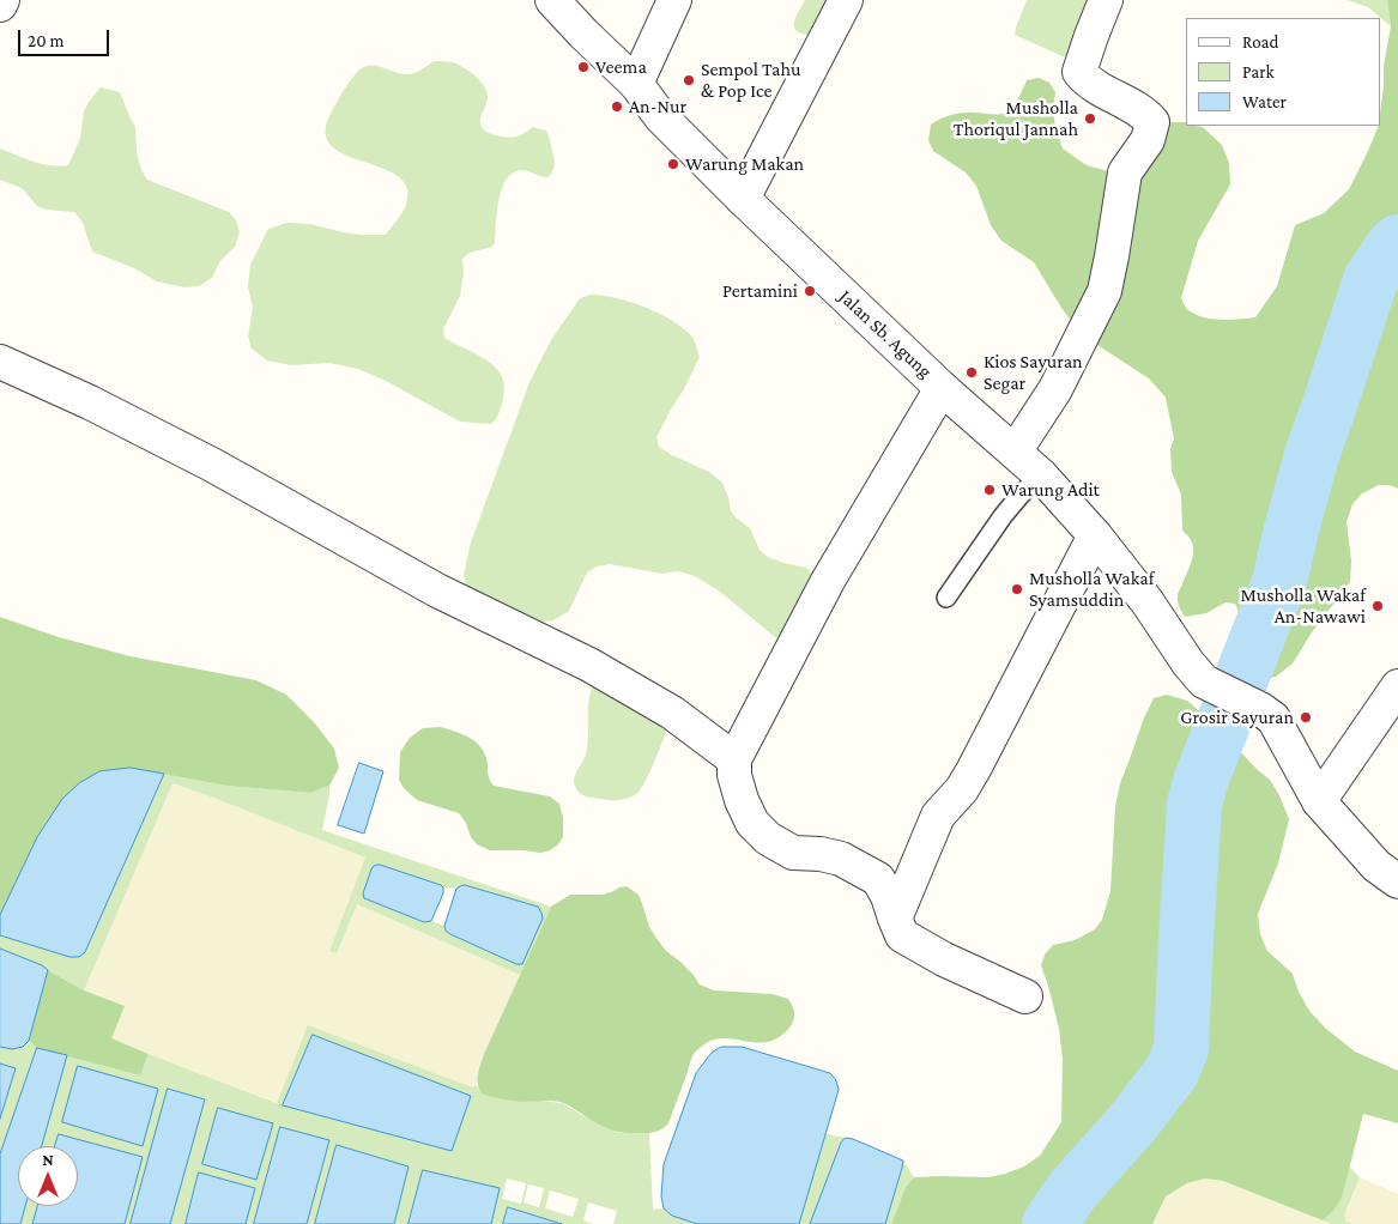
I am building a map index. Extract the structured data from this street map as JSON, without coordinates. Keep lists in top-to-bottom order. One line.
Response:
{"streets":{"street":["Jalan Sb. Agung"]},"places":["Veema","Sempol Tahu & Pop Ice","An-Nur","Musholla Thoriqul Jannah","Warung Makan","Pertamini","Kios Sayuran Segar","Warung Adit","Musholla Wakaf Syamsuddin","Musholla Wakaf An-Nawawi","Grosir Sayuran"],"legend":["Road","Park","Water"],"scale_bar":"20 m","north":"top"}
